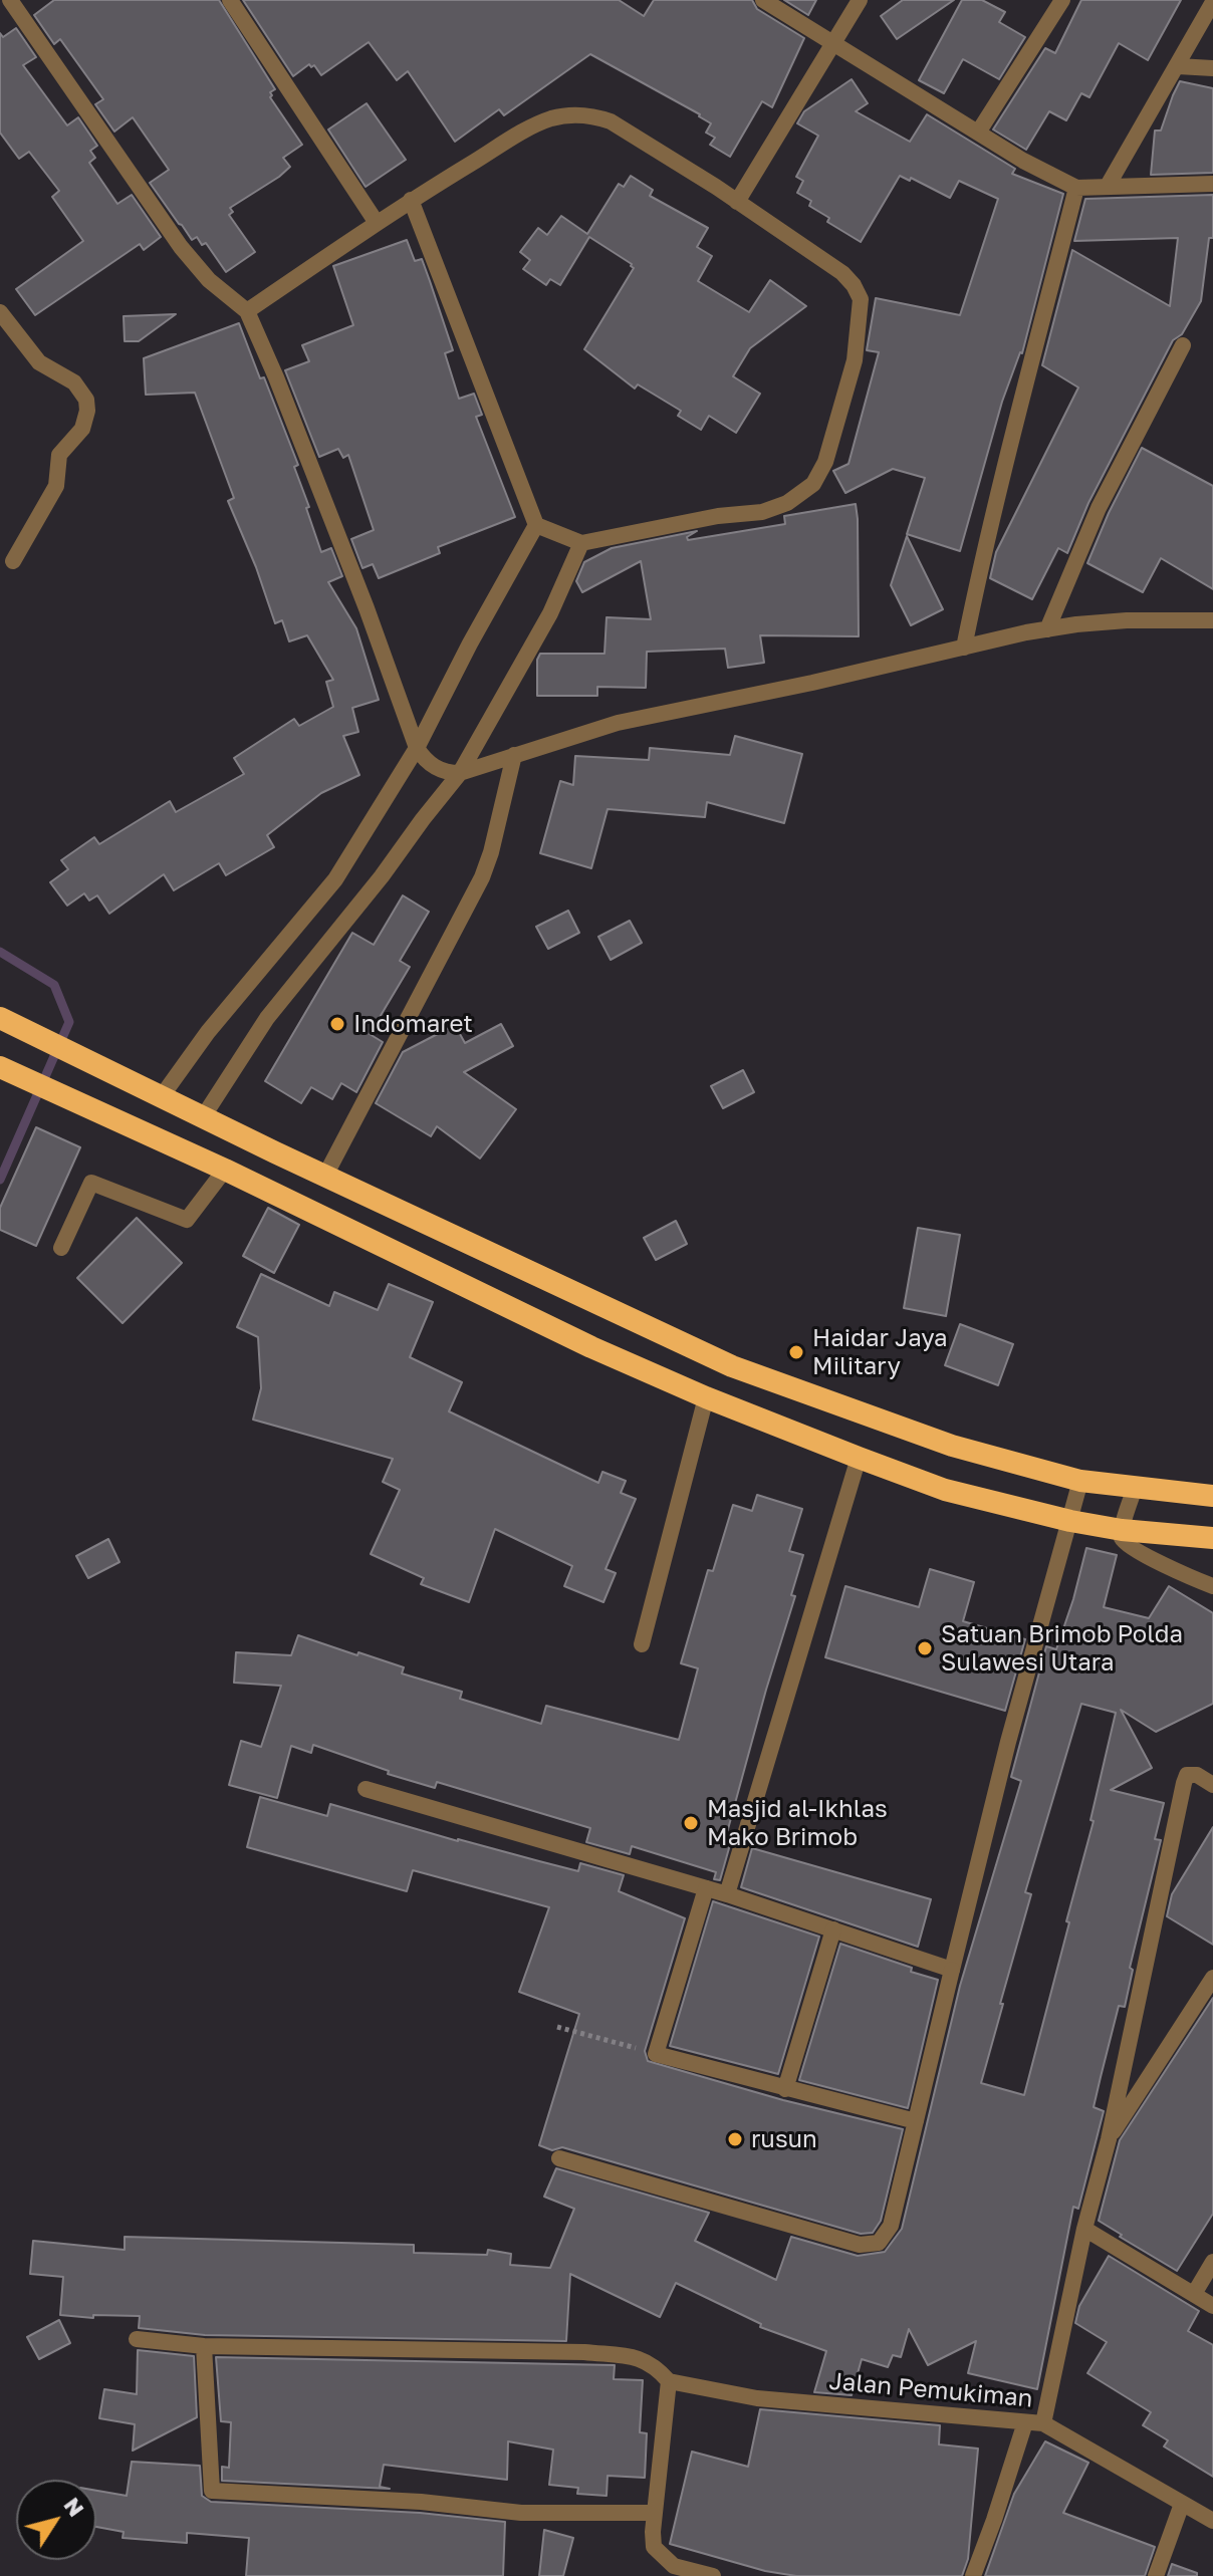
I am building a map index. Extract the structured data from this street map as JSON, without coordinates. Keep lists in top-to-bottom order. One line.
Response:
{"streets":{"street":["Jalan Pemukiman"]},"places":["Indomaret","Haidar Jaya Military","Satuan Brimob Polda Sulawesi Utara","Masjid al-Ikhlas Mako Brimob","rusun"],"north":"top right"}
